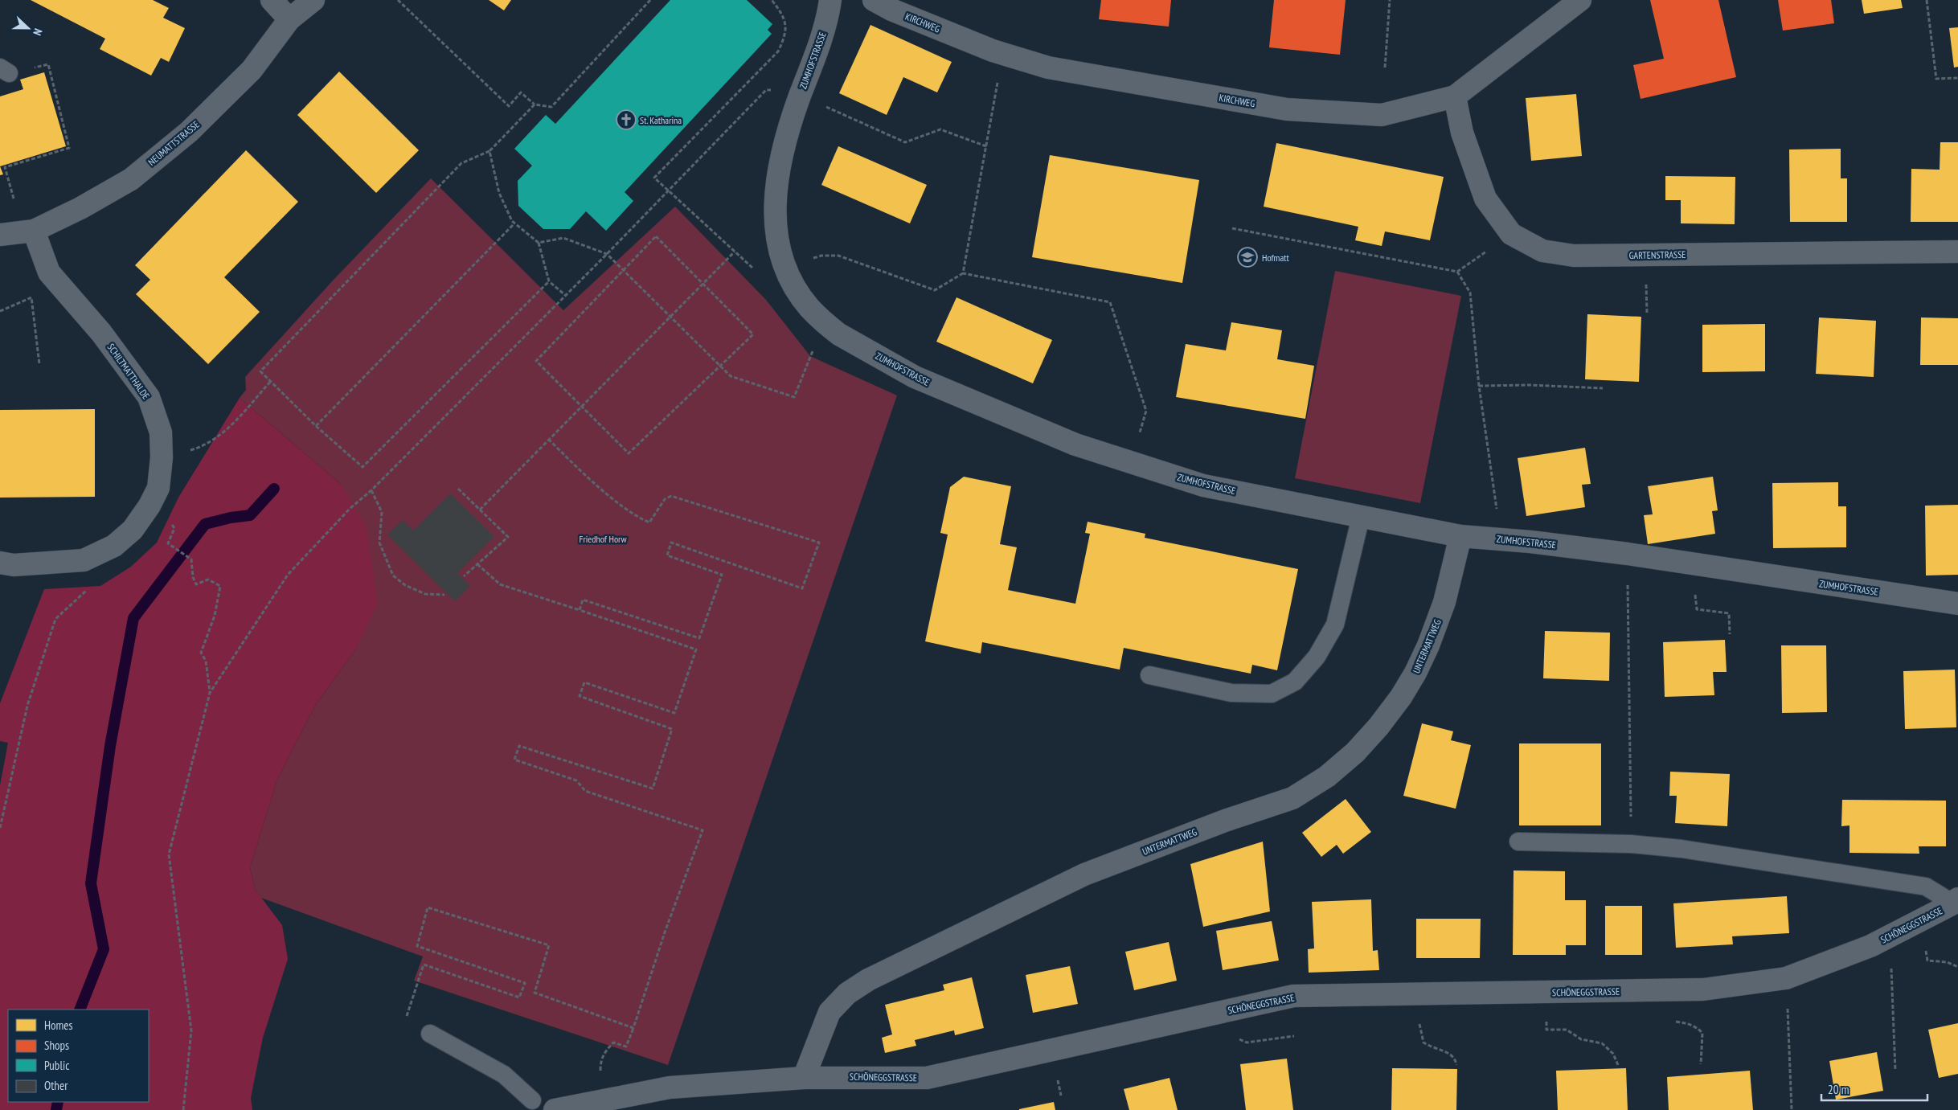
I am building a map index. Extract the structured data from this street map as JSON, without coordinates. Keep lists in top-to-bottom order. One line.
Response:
{"streets":{"street":["KIRCHWEG","ZUMHOFSTRASSE","NEUMATTSTRASSE","GARTENSTRASSE","SCHILTMATTHALDE","UNTERMATTWEG","SCHÖNEGGSTRASSE"]},"crossings":[["KIRCHWEG","GARTENSTRASSE"],["ZUMHOFSTRASSE","UNTERMATTWEG"],["NEUMATTSTRASSE","SCHILTMATTHALDE"],["UNTERMATTWEG","SCHÖNEGGSTRASSE"]],"parks":["Friedhof Horw"],"places":{"church":["St. Katharina"],"school or university":["Hofmatt"]},"legend":["Homes","Shops","Public","Other"],"scale_bar":"20 m","north":"right"}
